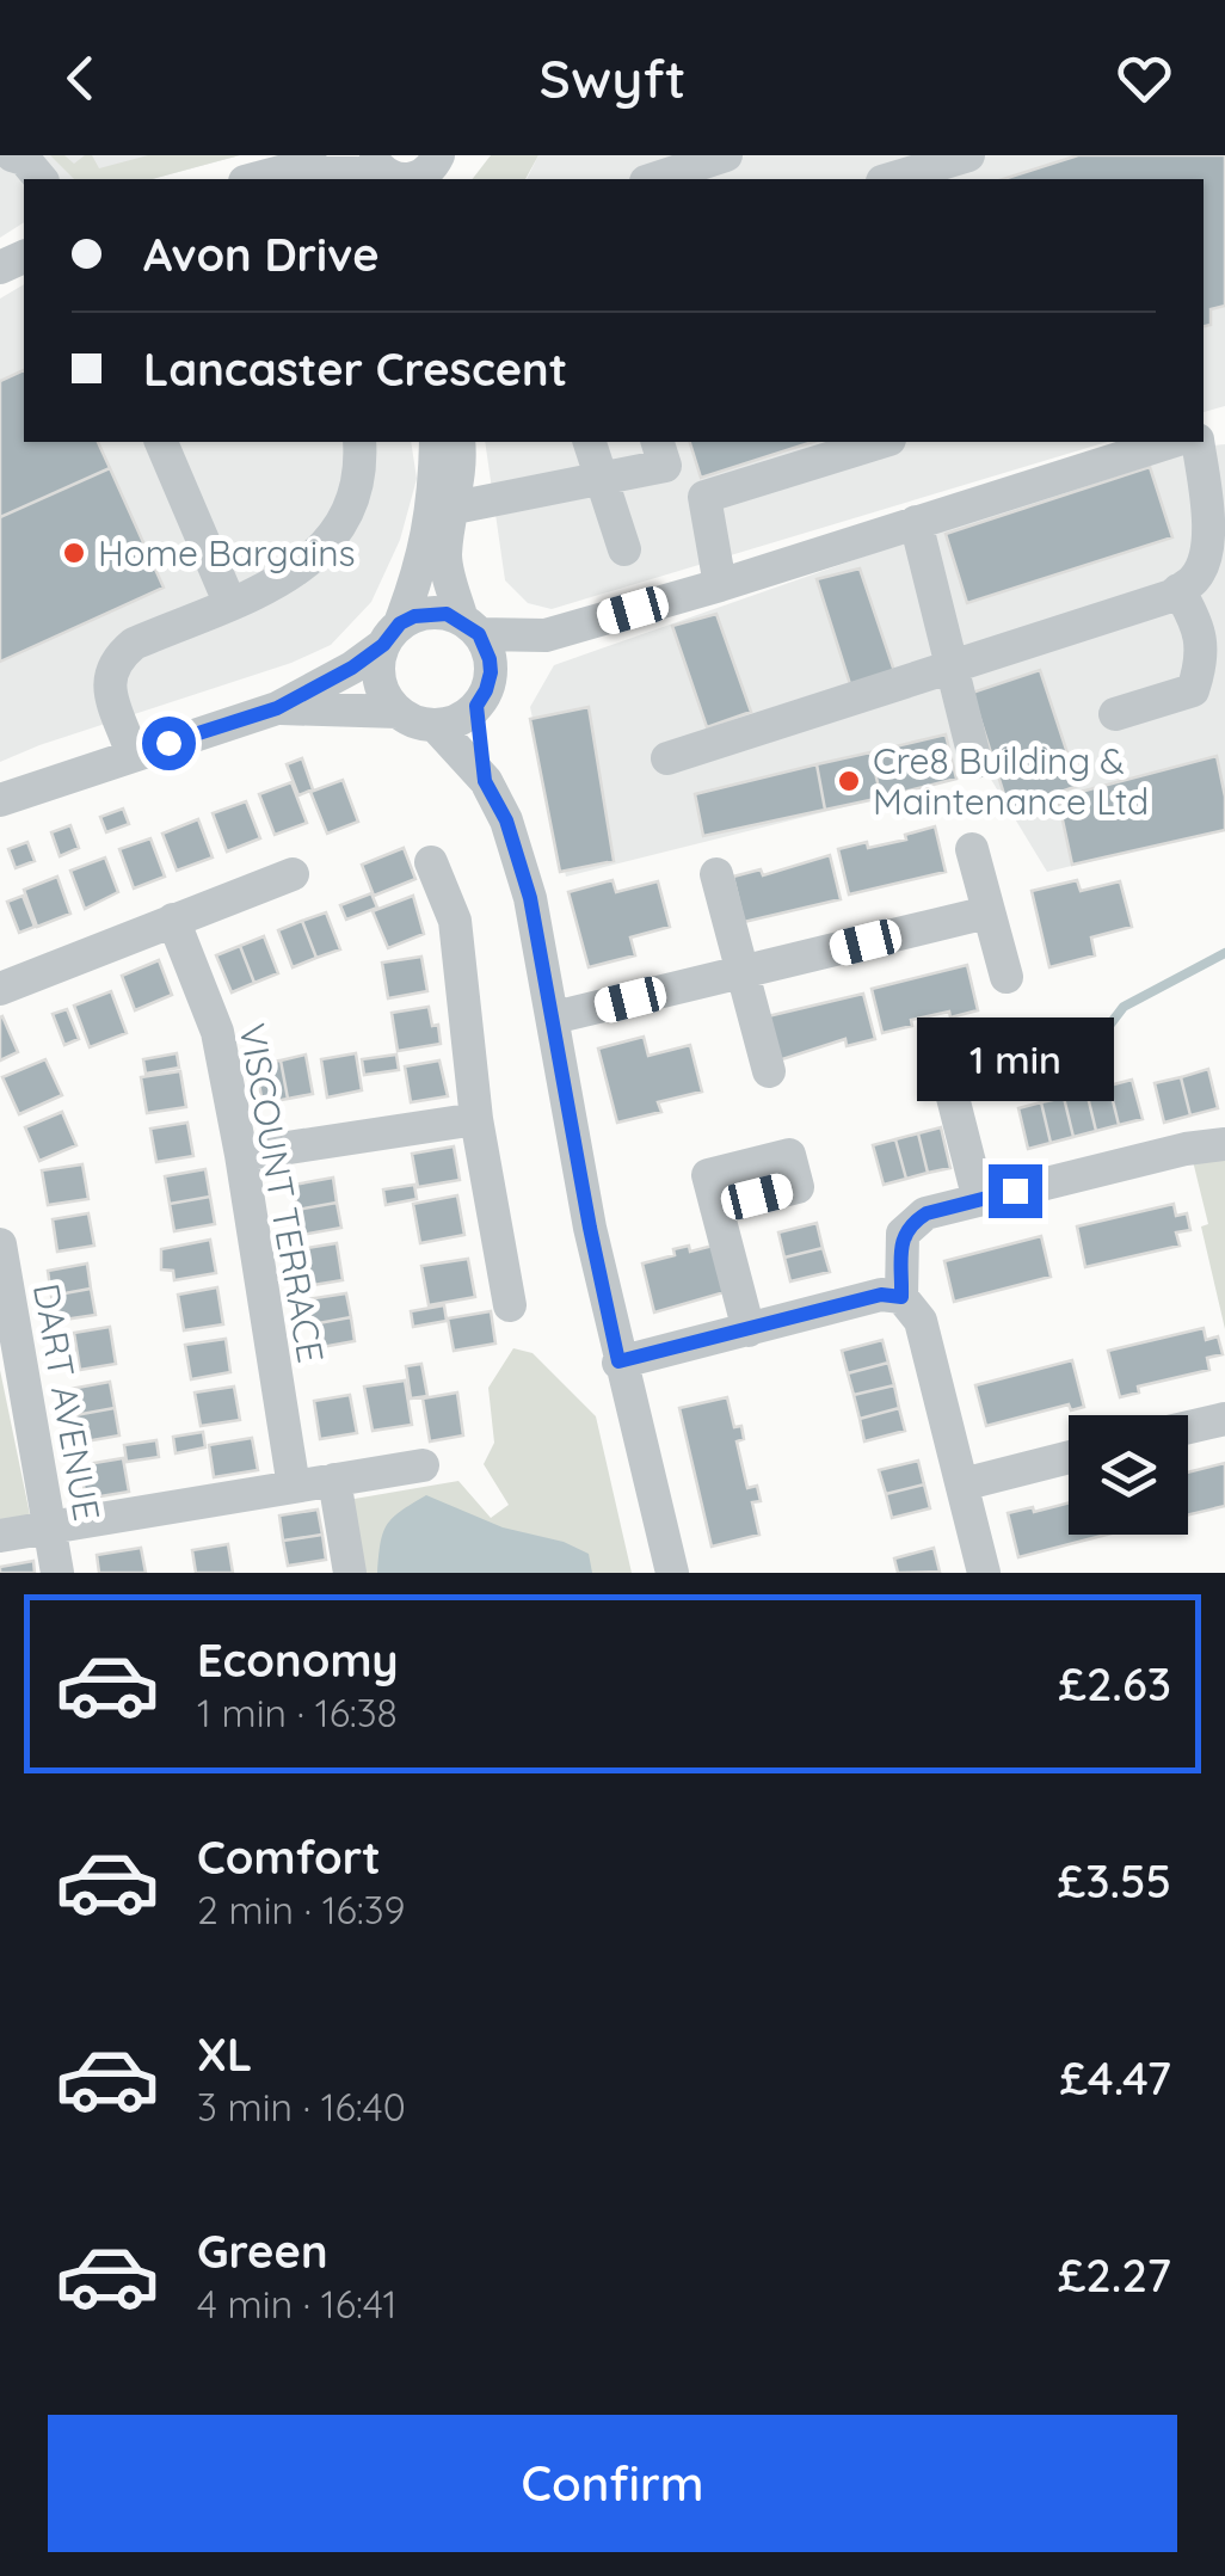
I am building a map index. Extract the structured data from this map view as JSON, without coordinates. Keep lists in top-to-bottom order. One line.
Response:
{"streets":{"street":["VISCOUNT TERRACE","DART AVENUE"]},"places":["Home Bargains","Cre8 Building & Maintenance Ltd"],"page":{"header":"Swyft","banner":["Avon Drive","Lancaster Crescent"],"bubble":"1 min","list":[{"name":"Economy","note":"1 min · 16:38","value":"£2.63"},{"name":"Comfort","note":"2 min · 16:39","value":"£3.55"},{"name":"XL","note":"3 min · 16:40","value":"£4.47"},{"name":"Green","note":"4 min · 16:41","value":"£2.27"}],"buttons":"Confirm"}}
